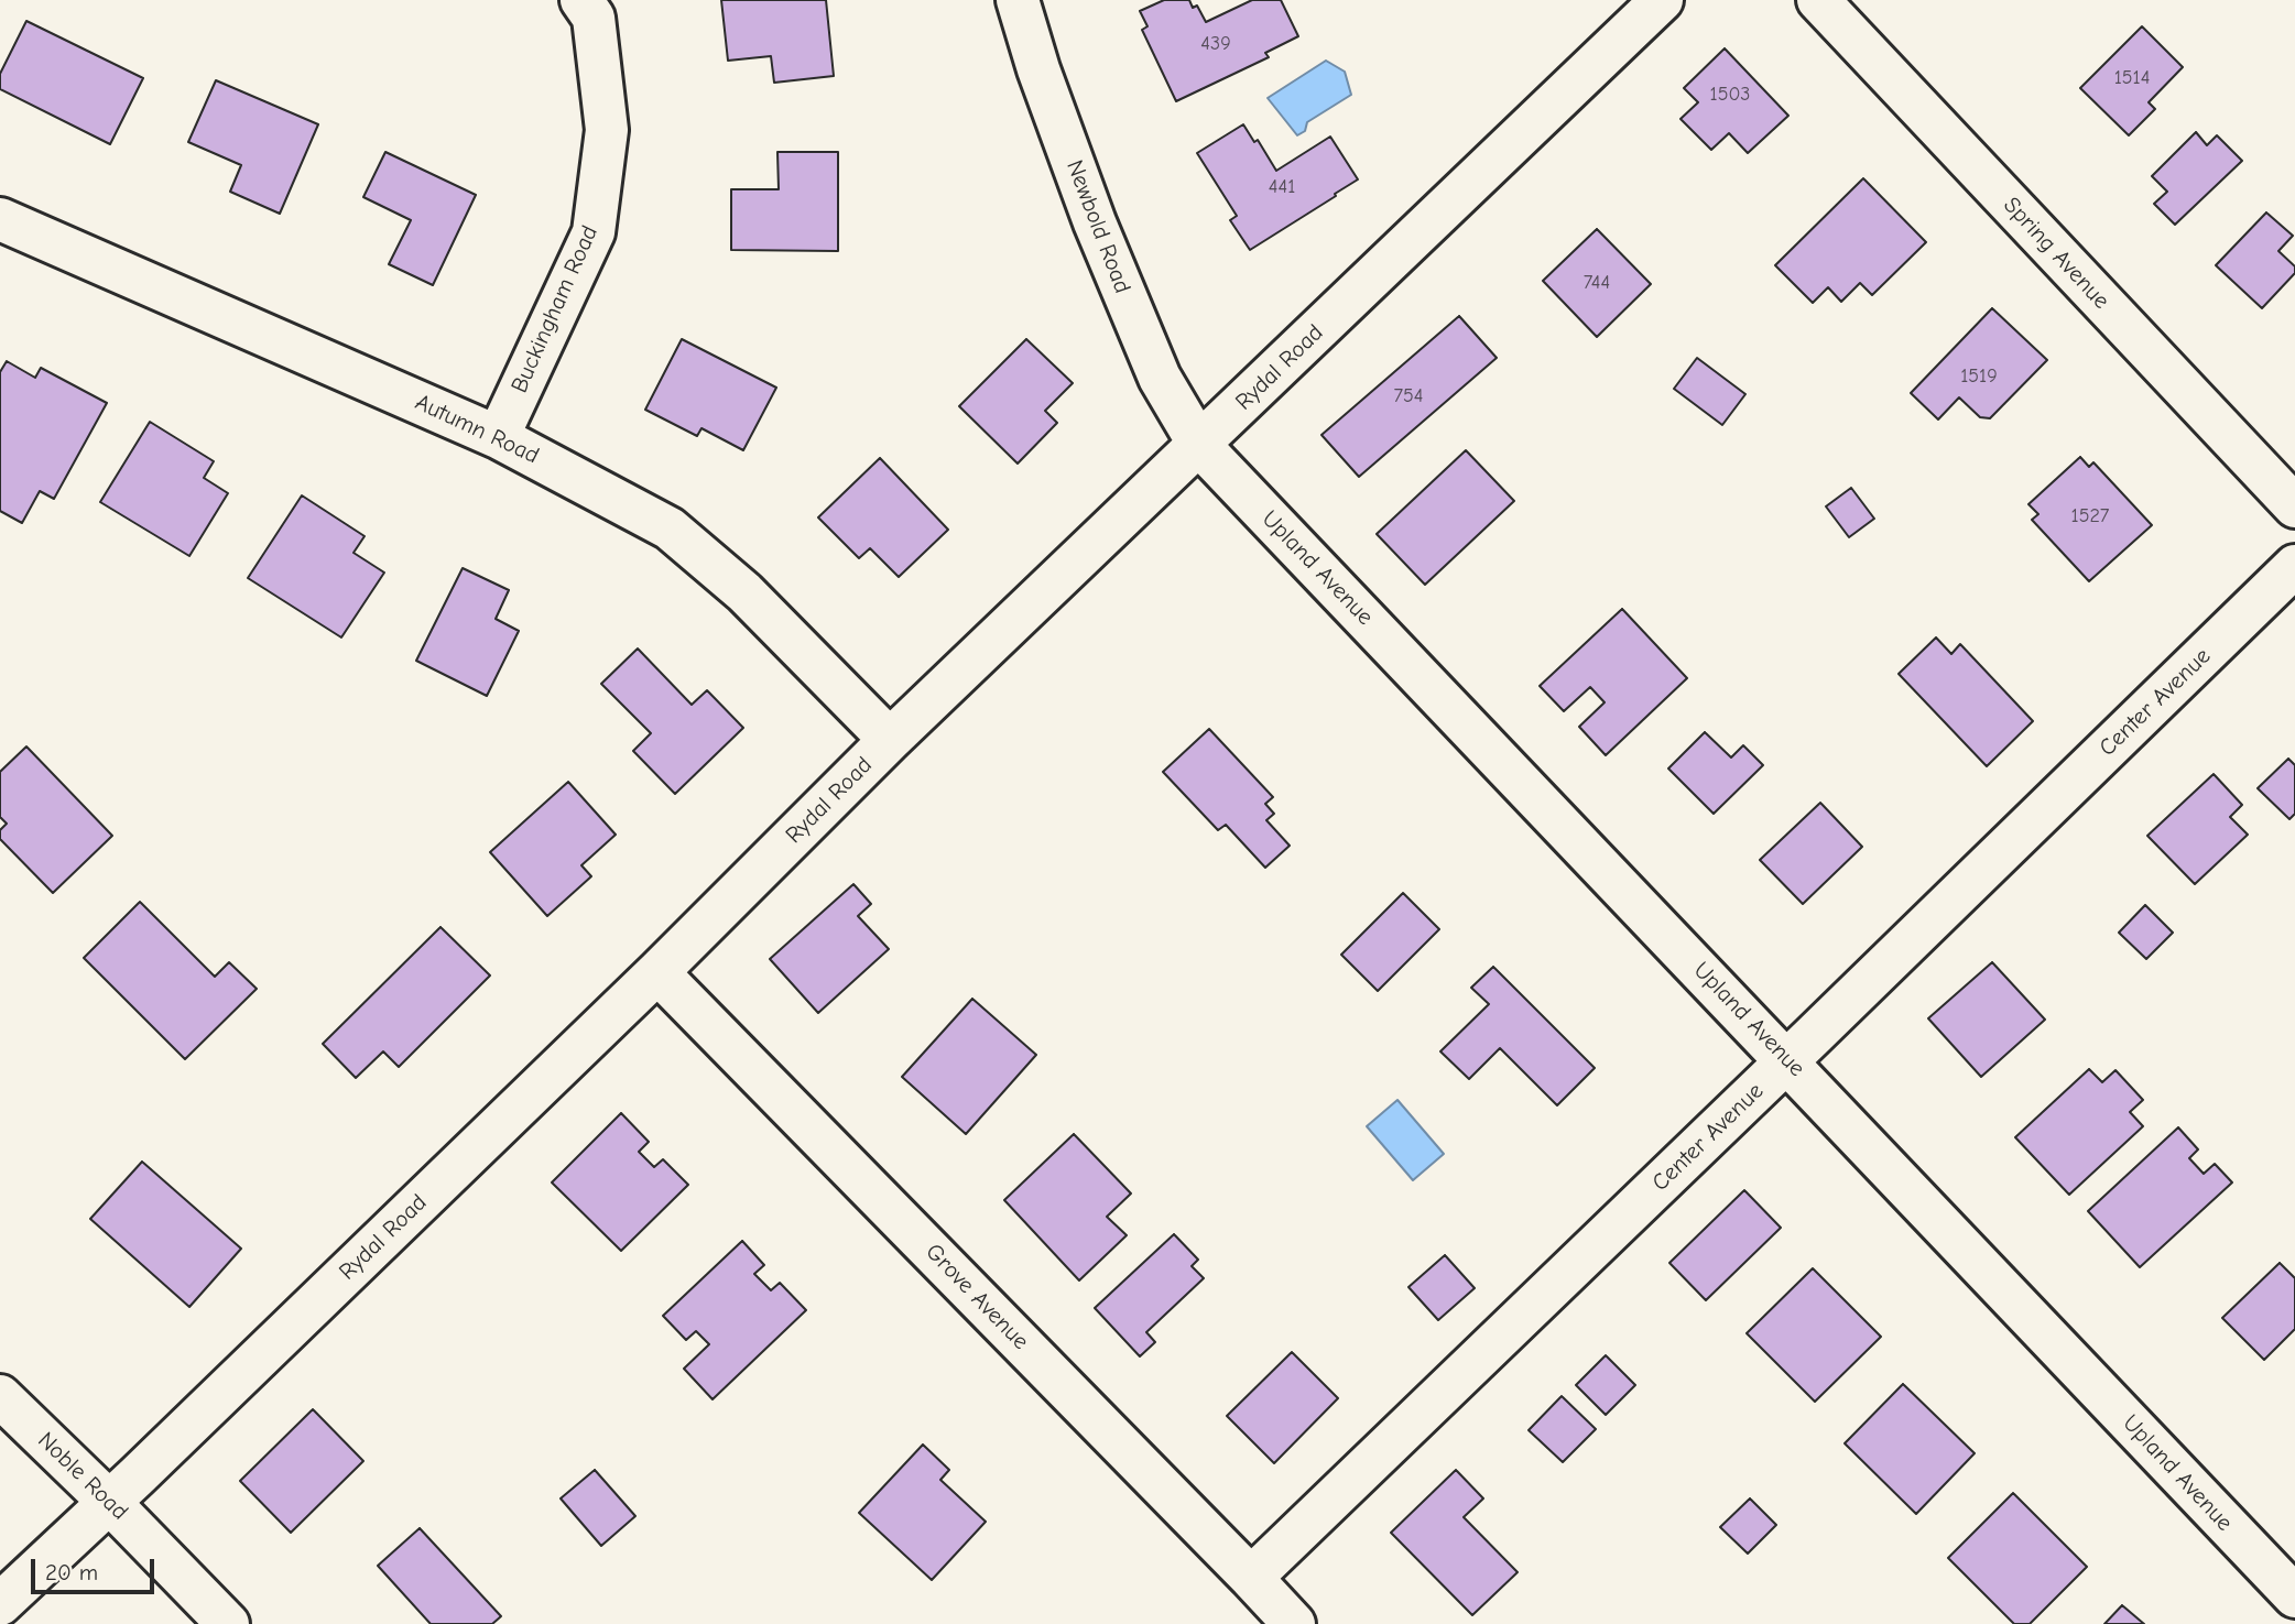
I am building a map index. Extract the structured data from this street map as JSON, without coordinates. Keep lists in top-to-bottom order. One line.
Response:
{"streets":{"street":["Newbold Road","Spring Avenue","Buckingham Road","Rydal Road","Autumn Road","Upland Avenue","Center Avenue","Grove Avenue","Noble Road"]},"crossings":[["Newbold Road","Rydal Road"],["Newbold Road","Upland Avenue"],["Buckingham Road","Autumn Road"],["Rydal Road","Autumn Road"],["Rydal Road","Upland Avenue"],["Rydal Road","Grove Avenue"],["Rydal Road","Noble Road"],["Upland Avenue","Center Avenue"],["Center Avenue","Grove Avenue"]],"house_numbers":["439","1514","1503","441","744","1519","754","1527"],"scale_bar":"20 m"}
